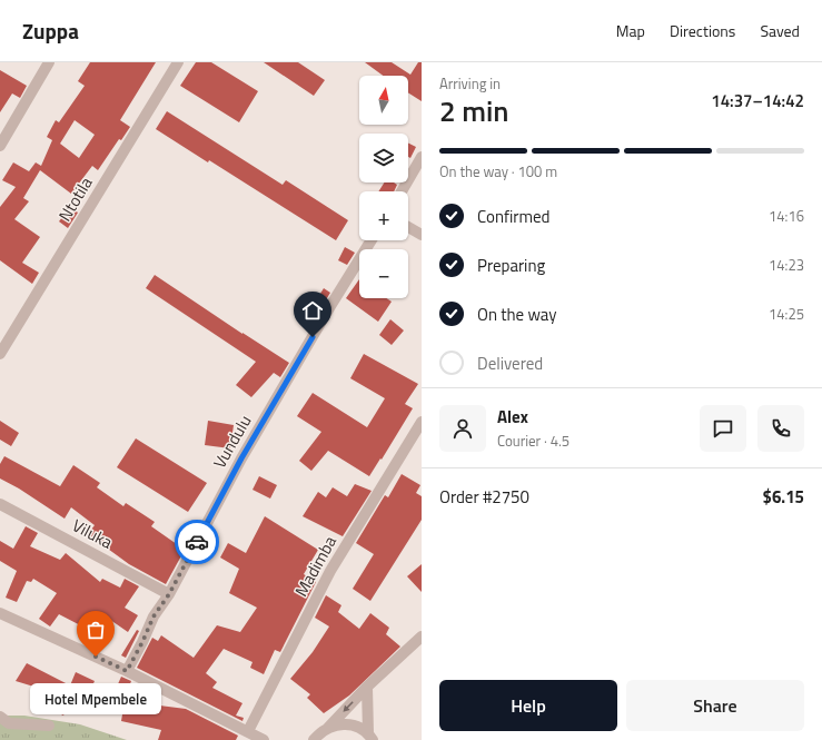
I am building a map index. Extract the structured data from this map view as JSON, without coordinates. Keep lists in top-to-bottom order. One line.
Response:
{"streets":{"street":["Ntotila","Vundulu","Viluka","Madimba"]},"crossings":[["Vundulu","Viluka"]],"places":["Hotel Mpembele"],"north":"top","page":{"header":"Zuppa","nav":["Map","Directions","Saved"],"heading":["2 min","Arriving in","14:37–14:42"],"panel":["Alex","Courier · 4.5","Order #2750","$6.15"],"map_buttons":["+","−"],"bar":"On the way · 100 m","list":[["Confirmed","14:16"],["Preparing","14:23"],["On the way","14:25"],"Delivered"],"buttons":["Help","Share"],"bubble":"Hotel Mpembele"}}
